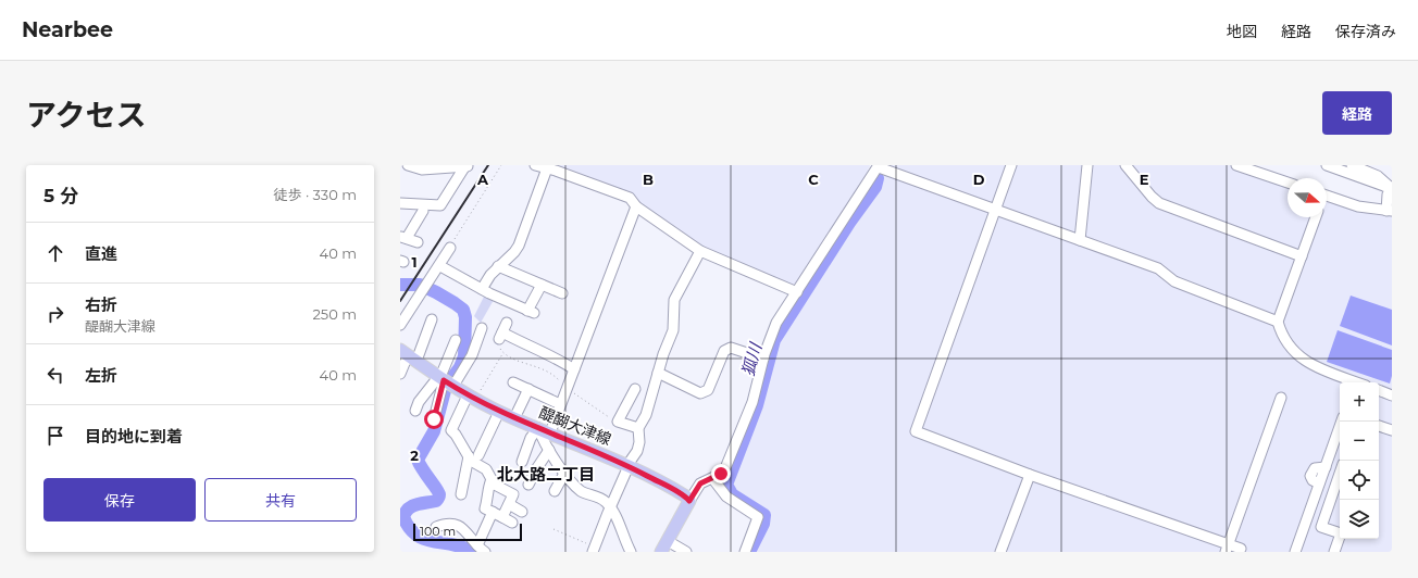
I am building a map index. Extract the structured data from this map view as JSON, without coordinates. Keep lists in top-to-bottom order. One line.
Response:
{"streets":{"main road":["醍醐大津線"]},"districts":["北大路二丁目"],"water":["狐川"],"scale_bar":"100 m","north":"right","page":{"header":"Nearbee","nav":["地図","経路","保存済み"],"title":"アクセス","buttons":["経路",["保存","共有"]],"heading":["5 分","徒歩 · 330 m"],"list":[["直進","40 m"],["右折","醍醐大津線","250 m"],["左折","40 m"],"目的地に到着"],"map_buttons":["+","−"],"scale":"100 m"},"grid":{"columns":["A","B","C","D","E"],"rows":["1","2"]}}
